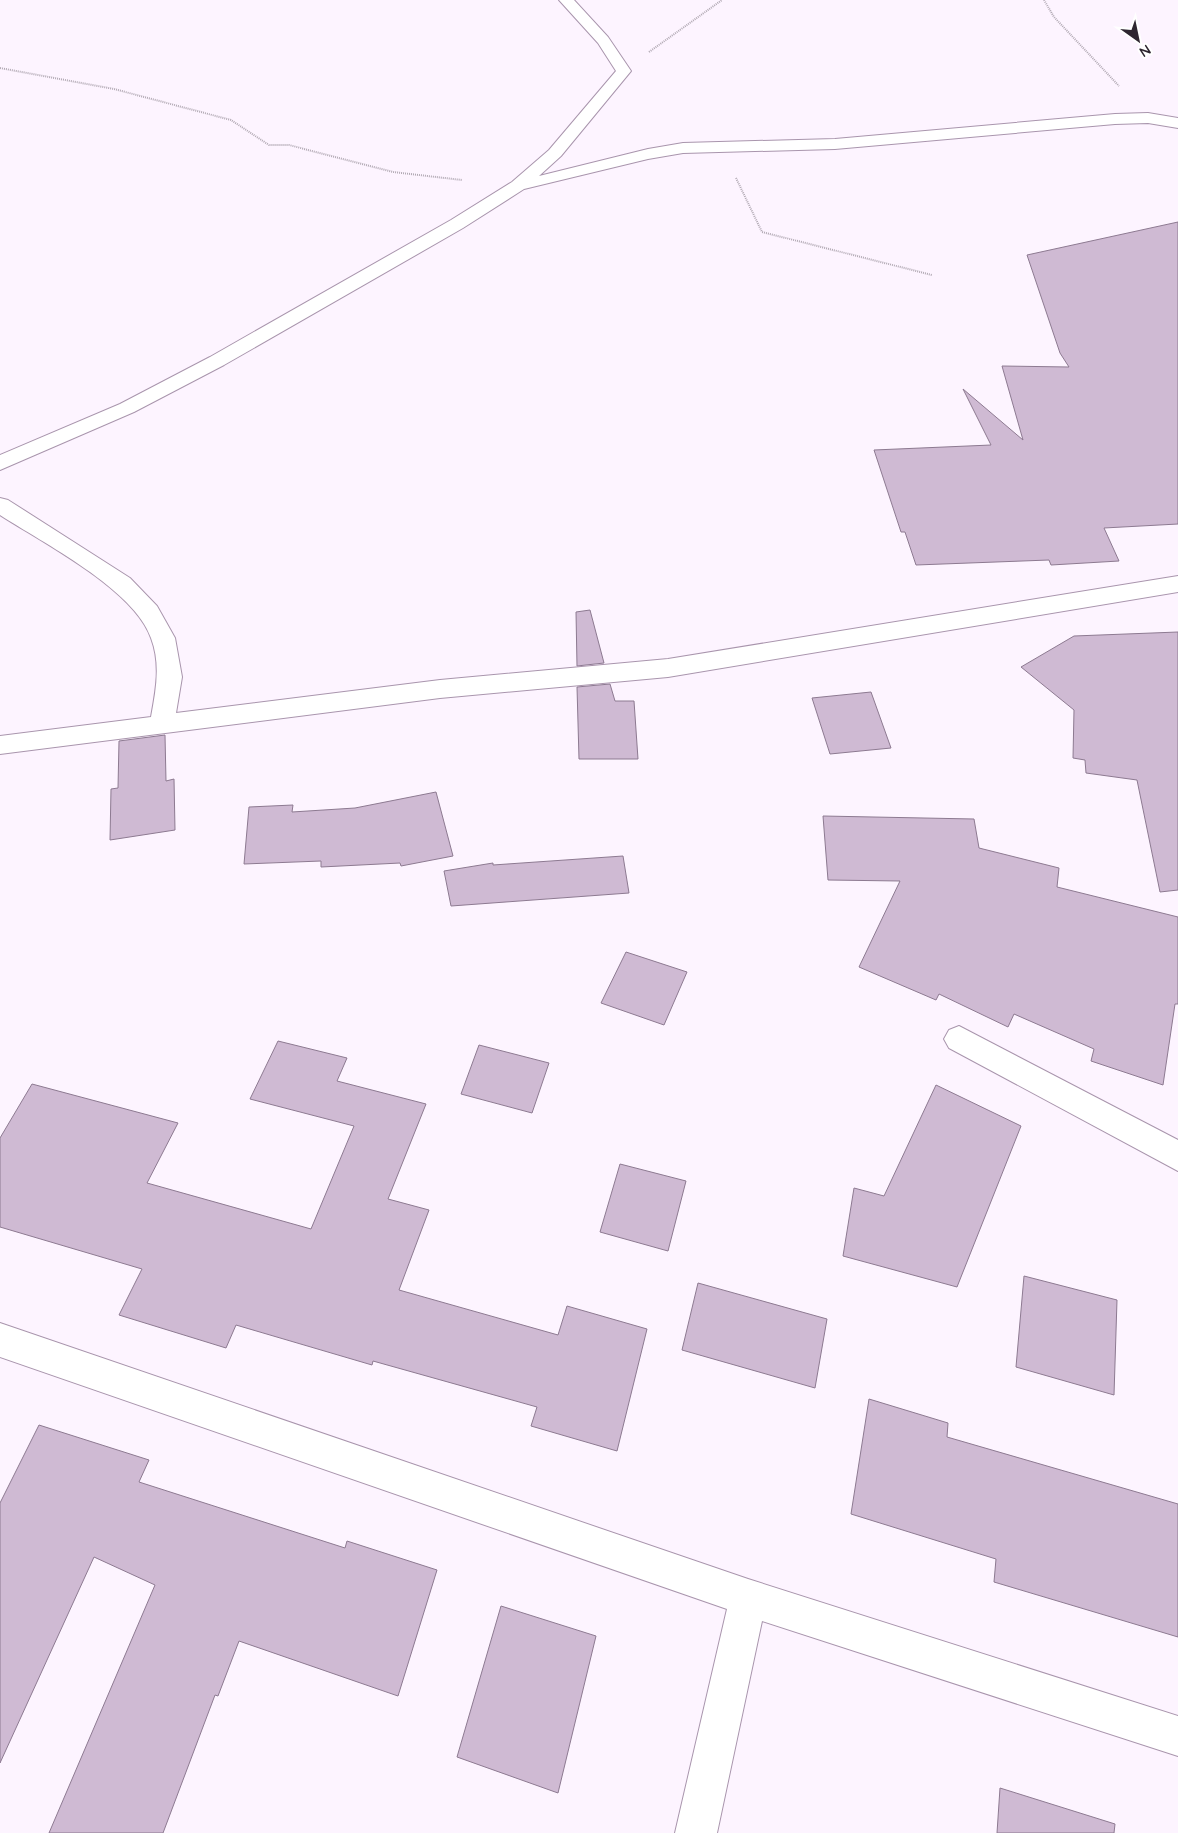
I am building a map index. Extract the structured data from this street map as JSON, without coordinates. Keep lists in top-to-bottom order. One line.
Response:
{"north":"bottom right"}
